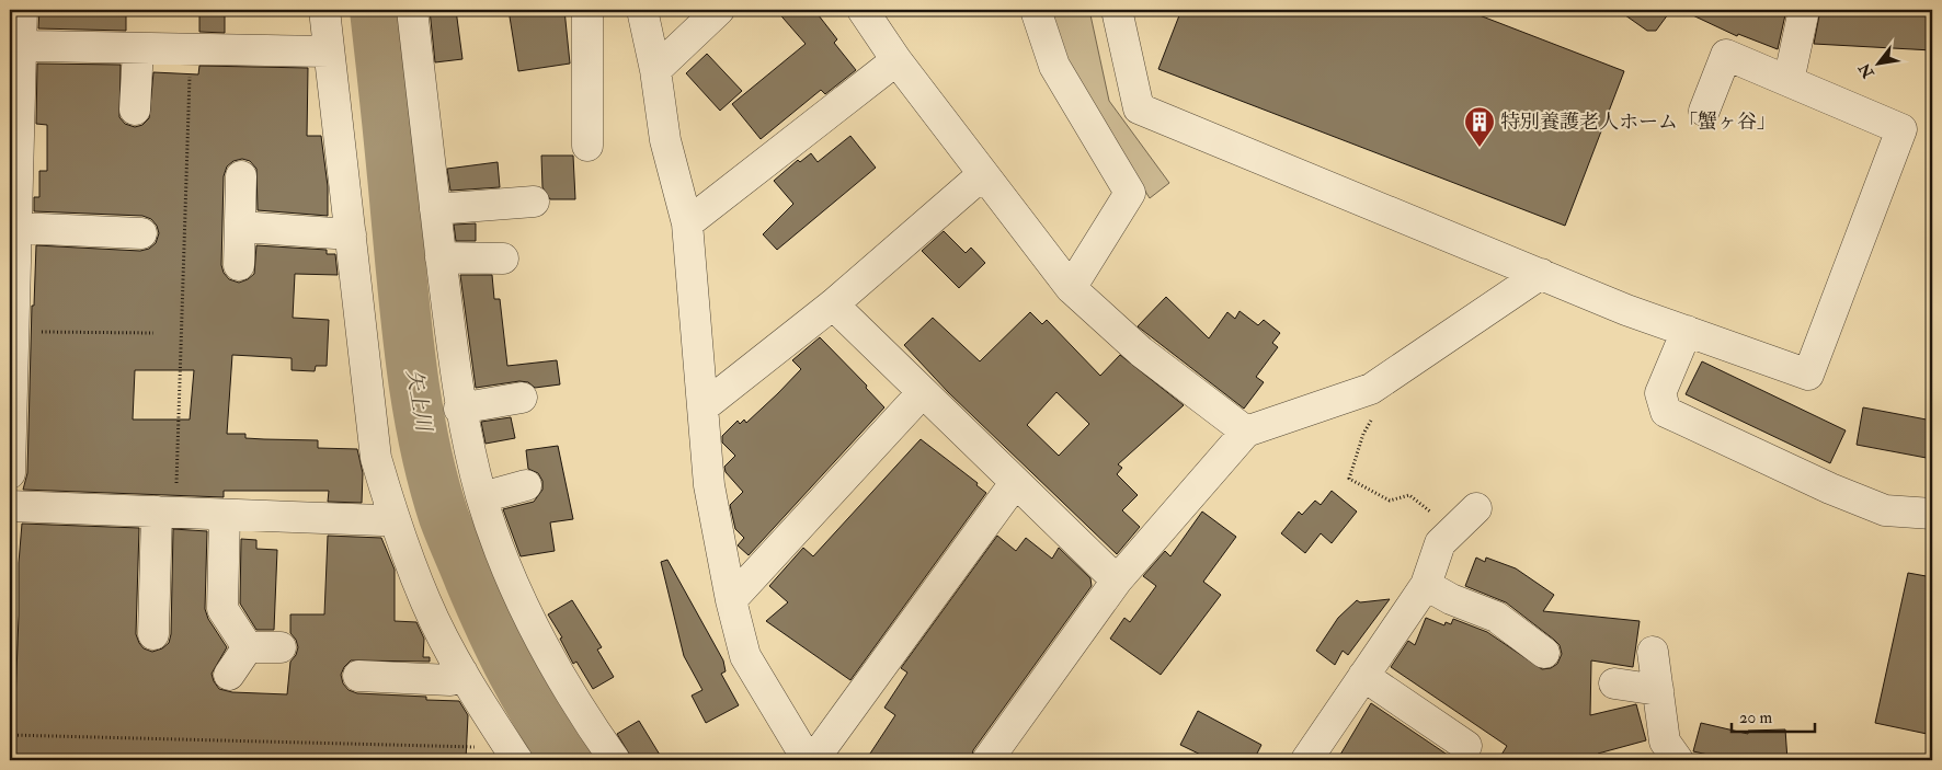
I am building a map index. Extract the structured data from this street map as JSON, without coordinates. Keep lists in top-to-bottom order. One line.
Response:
{"water":["矢上川"],"places":{"building":["特別養護老人ホーム「蟹ヶ谷」"]},"scale_bar":"20 m","north":"bottom left"}
